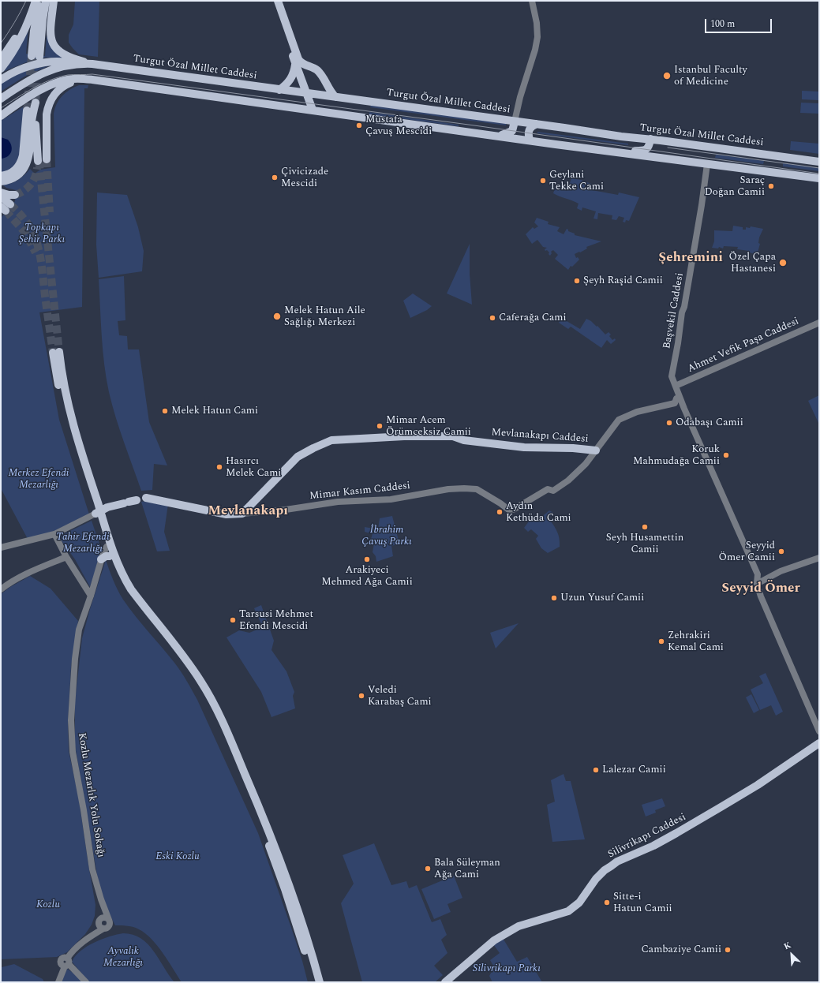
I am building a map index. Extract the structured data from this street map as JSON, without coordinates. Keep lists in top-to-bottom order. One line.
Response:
{"streets":{"main road":["Turgut Özal Millet Caddesi","Mevlanakapı Caddesi","Silivrikapı Caddesi"],"street":["Başvekil Caddesi","Ahmet Vefik Paşa Caddesi","Mimar Kasım Caddesi","Kozlu Mezarlık Yolu Sokağı"]},"crossings":[["Başvekil Caddesi","Ahmet Vefik Paşa Caddesi"],["Mevlanakapı Caddesi","Mimar Kasım Caddesi"]],"districts":["Şehremini","Mevlanakapı","Seyyid Ömer"],"parks":["Topkapı Şehir Parkı","Merkez Efendi Mezarlığı","İbrahim Çavuş Parkı","Tahir Efendi Mezarlığı","Eski Kozlu","Kozlu","Ayvalık Mezarlığı","Silivrikapı Parkı"],"places":["Istanbul Faculty of Medicine","Mustafa Çavuş Mescidi","Çivicizade Mescidi","Geylani Tekke Cami","Saraç Doğan Camii","Özel Çapa Hastanesi","Şeyh Raşid Camii","Melek Hatun Aile Sağlığı Merkezi","Caferağa Cami","Melek Hatun Cami","Odabaşı Camii","Mimar Acem Örümceksiz Camii","Koruk Mahmudağa Camii","Hasırcı Melek Cami","Aydın Kethüda Cami","Seyh Husamettin Camii","Seyyid Ömer Camii","Arakiyeci Mehmed Ağa Camii","Uzun Yusuf Camii","Tarsusi Mehmet Efendi Mescidi","Zehrakiri Kemal Cami","Veledi Karabaş Cami","Lalezar Camii","Bala Süleyman Ağa Cami","Sitte-i Hatun Camii","Cambaziye Camii"],"scale_bar":"100 m","north":"top left"}
